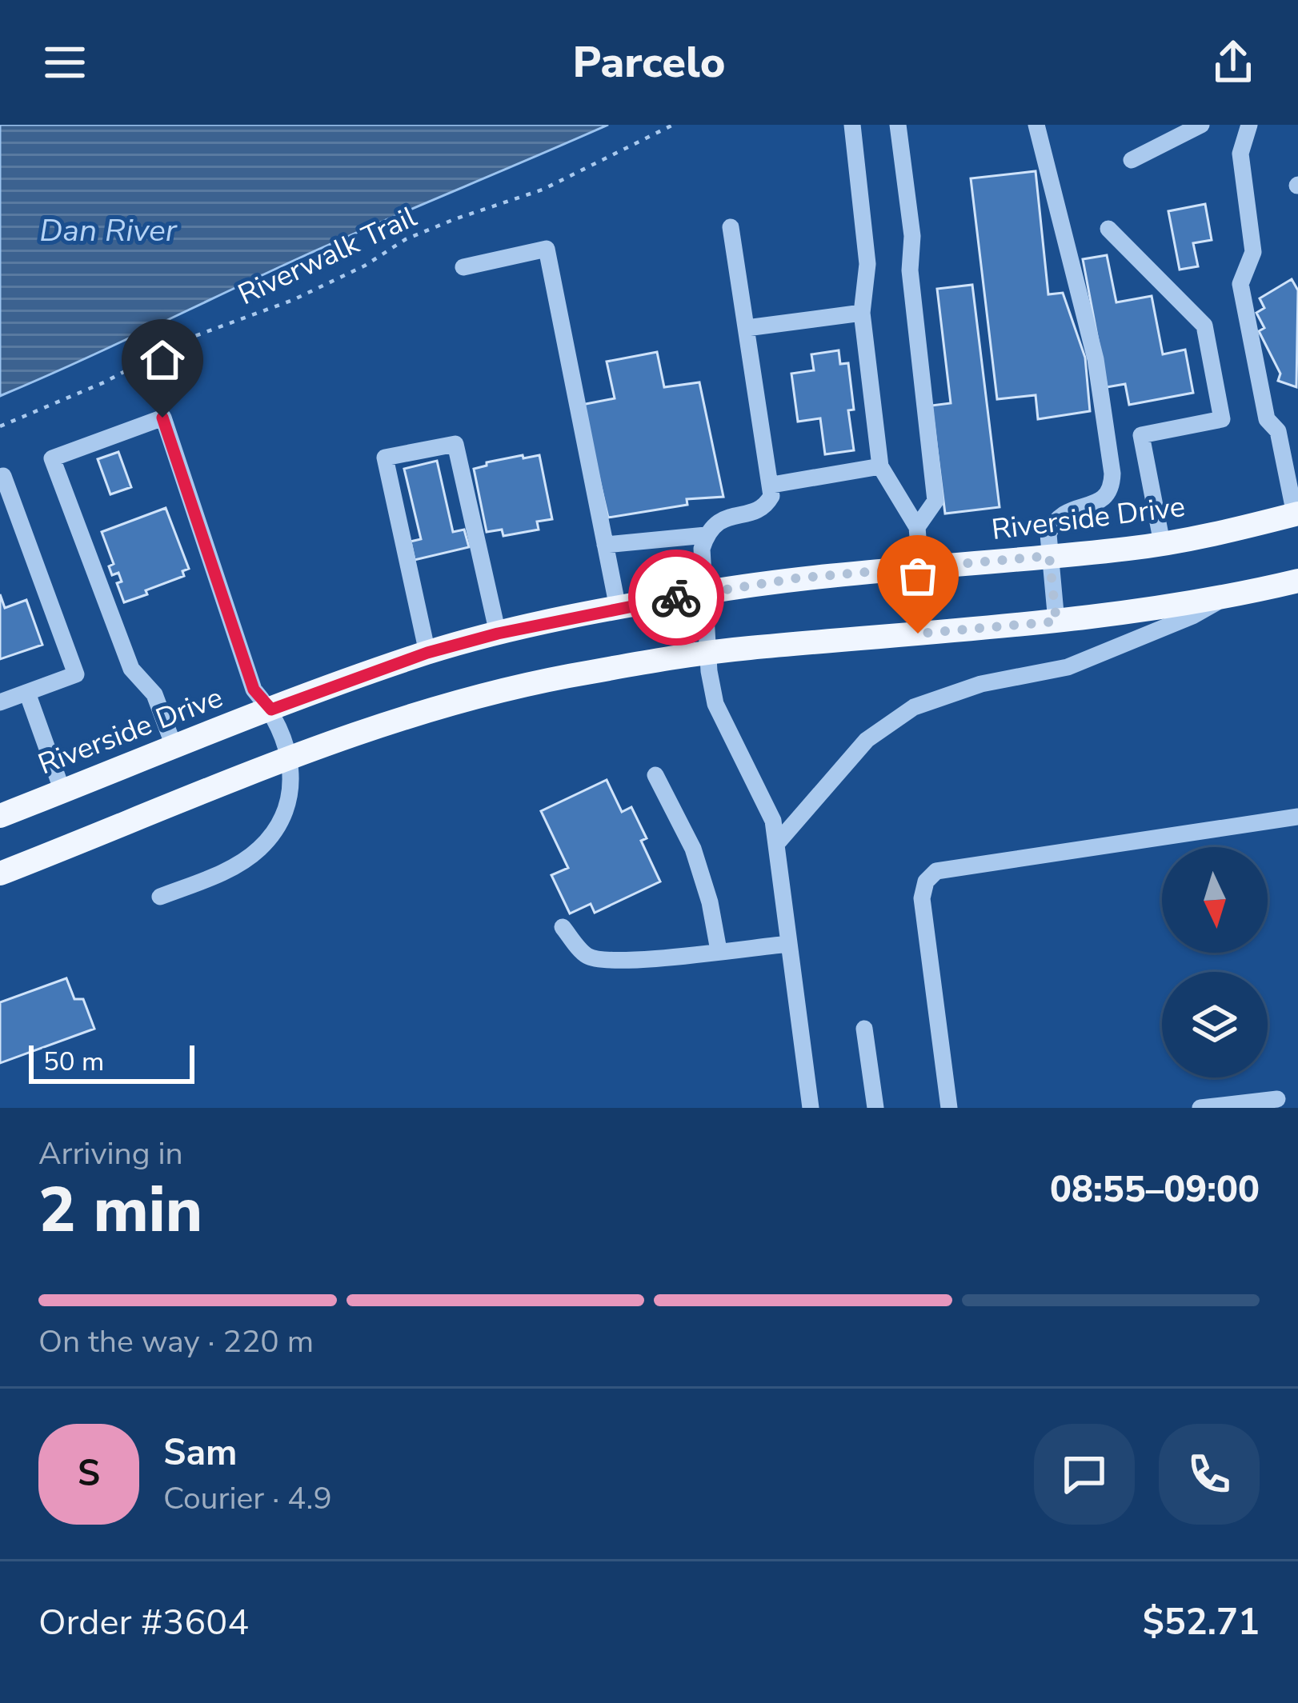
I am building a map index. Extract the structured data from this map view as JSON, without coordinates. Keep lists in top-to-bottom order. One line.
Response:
{"streets":{"main road":["Riverside Drive"],"path":["Riverwalk Trail"]},"water":["Dan River"],"scale_bar":"50 m","north":"bottom","page":{"header":"Parcelo","scale":"50 m","heading":["2 min","Arriving in","08:55–09:00"],"panel":["Sam","Courier · 4.9","Order #3604","$52.71"],"bar":"On the way · 220 m","round":"S"}}
